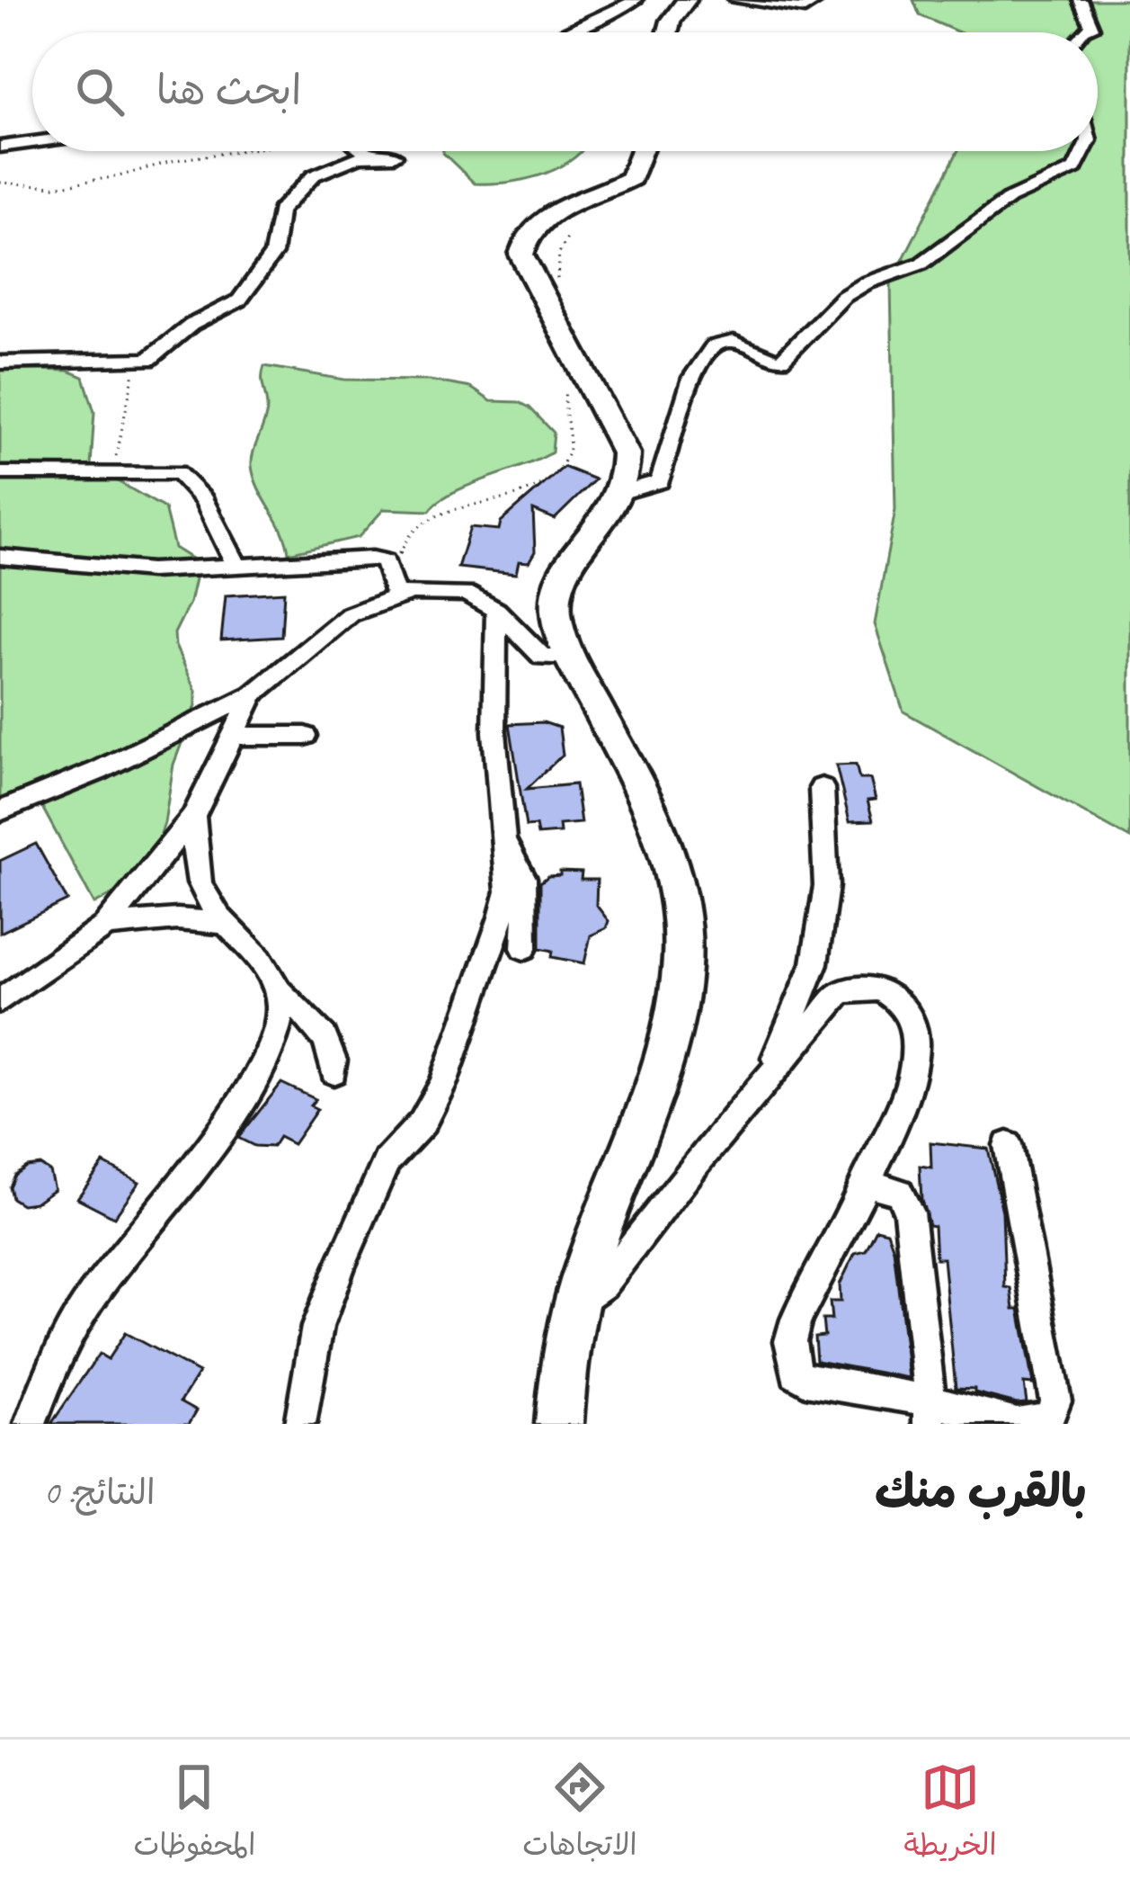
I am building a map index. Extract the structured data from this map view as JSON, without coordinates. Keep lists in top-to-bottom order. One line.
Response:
{"page":{"search":"ابحث هنا","heading":["بالقرب منك","النتائج: 0"],"nav":["الخريطة","الاتجاهات","المحفوظات"]}}
